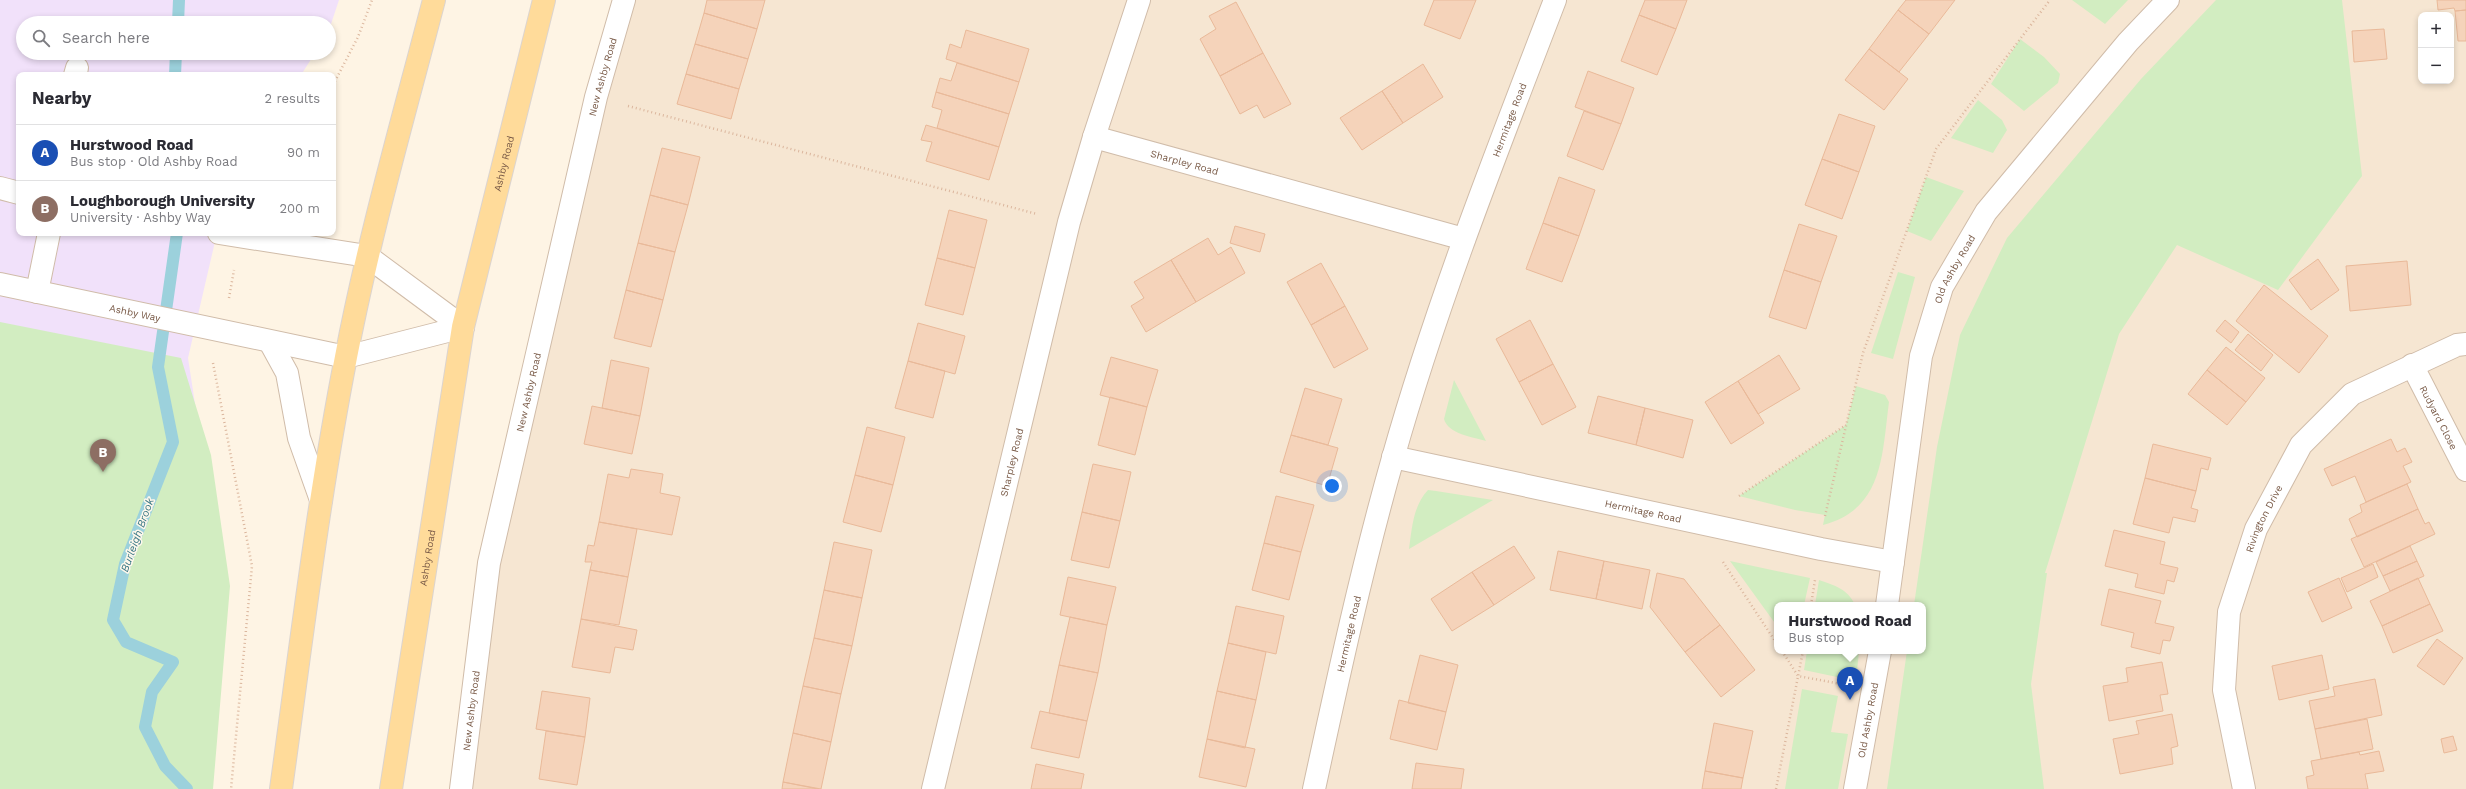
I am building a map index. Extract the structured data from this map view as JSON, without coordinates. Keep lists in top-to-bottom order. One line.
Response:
{"streets":{"main road":["Ashby Road"],"street":["New Ashby Road","Hermitage Road","Sharpley Road","Old Ashby Road","Ashby Way","Rudyard Close","Rivington Drive"]},"crossings":[["Hermitage Road","Sharpley Road"],["Hermitage Road","Old Ashby Road"],["Rudyard Close","Rivington Drive"]],"water":["Burleigh Brook"],"page":{"map_buttons":["+","−"],"search":"Search here","heading":["Nearby","2 results"],"list":[{"mark":"A","name":"Hurstwood Road","note":"Bus stop · Old Ashby Road","value":"90 m"},{"mark":"B","name":"Loughborough University","note":"University · Ashby Way","value":"200 m"}],"pins":["B","A"],"popup":["Hurstwood Road","Bus stop"]}}
